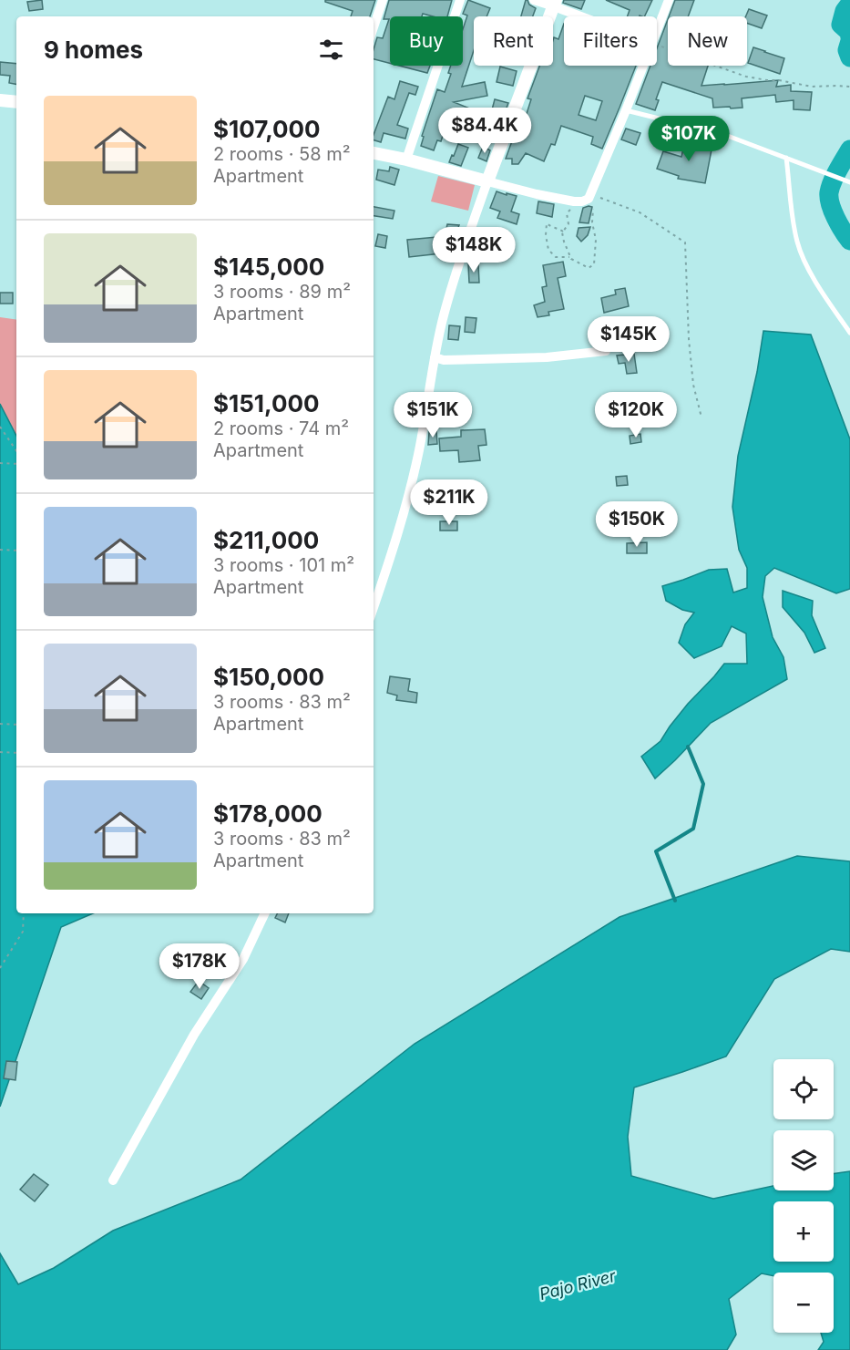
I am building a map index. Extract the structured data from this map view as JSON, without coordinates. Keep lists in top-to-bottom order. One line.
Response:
{"water":["Pajo River"],"page":{"chip":["Buy","Rent","Filters","New"],"heading":"9 homes","list":[{"name":"$107,000","note":"2 rooms · 58 m² · Apartment"},{"name":"$145,000","note":"3 rooms · 89 m² · Apartment"},{"name":"$151,000","note":"2 rooms · 74 m² · Apartment"},{"name":"$211,000","note":"3 rooms · 101 m² · Apartment"},{"name":"$150,000","note":"3 rooms · 83 m² · Apartment"},{"name":"$178,000","note":"3 rooms · 83 m² · Apartment"}],"price":["$84.4K","$107K","$148K","$145K","$151K","$120K","$211K","$150K","$178K"],"map_buttons":["+","−"]}}
